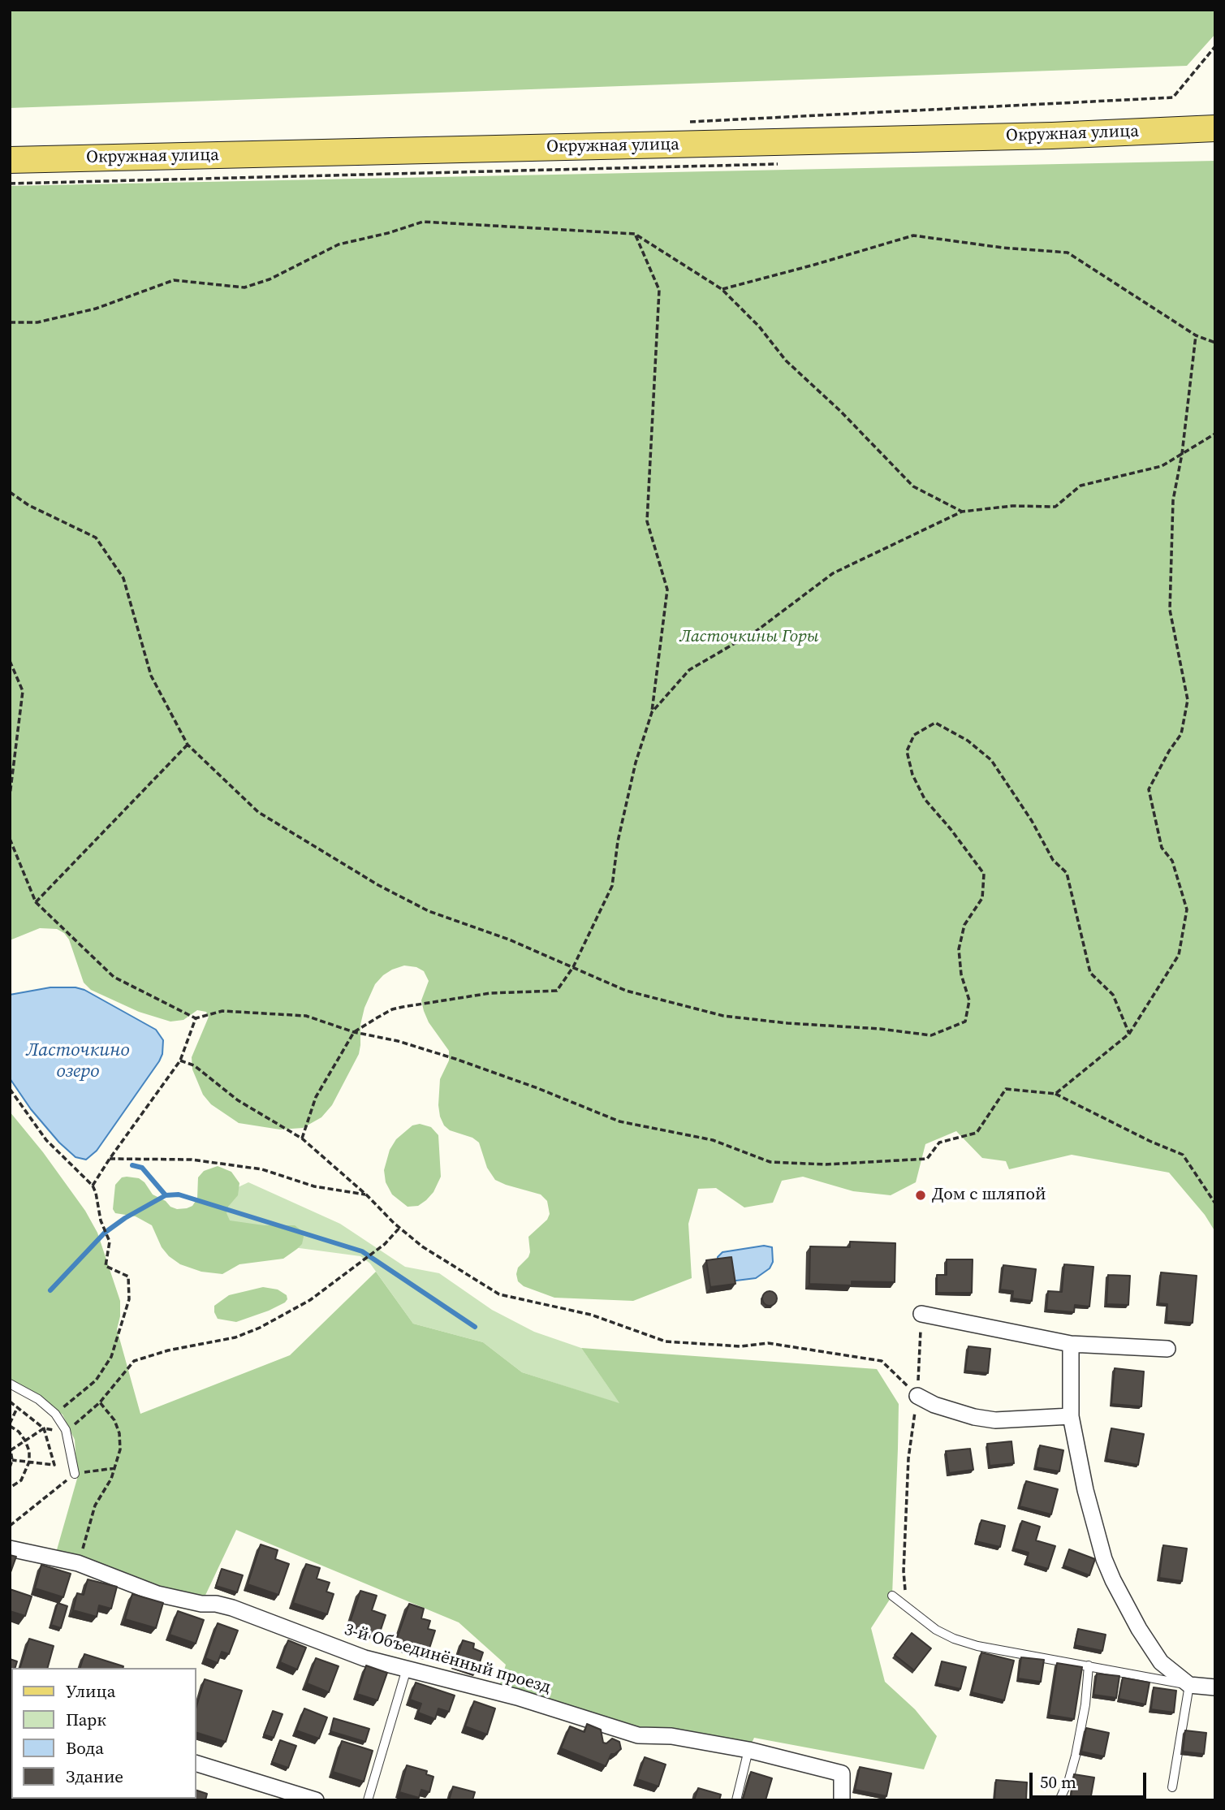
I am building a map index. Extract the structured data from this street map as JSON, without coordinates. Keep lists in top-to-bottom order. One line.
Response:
{"streets":{"main road":["Окружная улица"],"street":["3-й Объединённый проезд"]},"water":["Ласточкино озеро"],"parks":["Ласточкины Горы"],"places":["Дом с шляпой"],"legend":["Улица","Парк","Вода","Здание"],"scale_bar":"50 m"}
